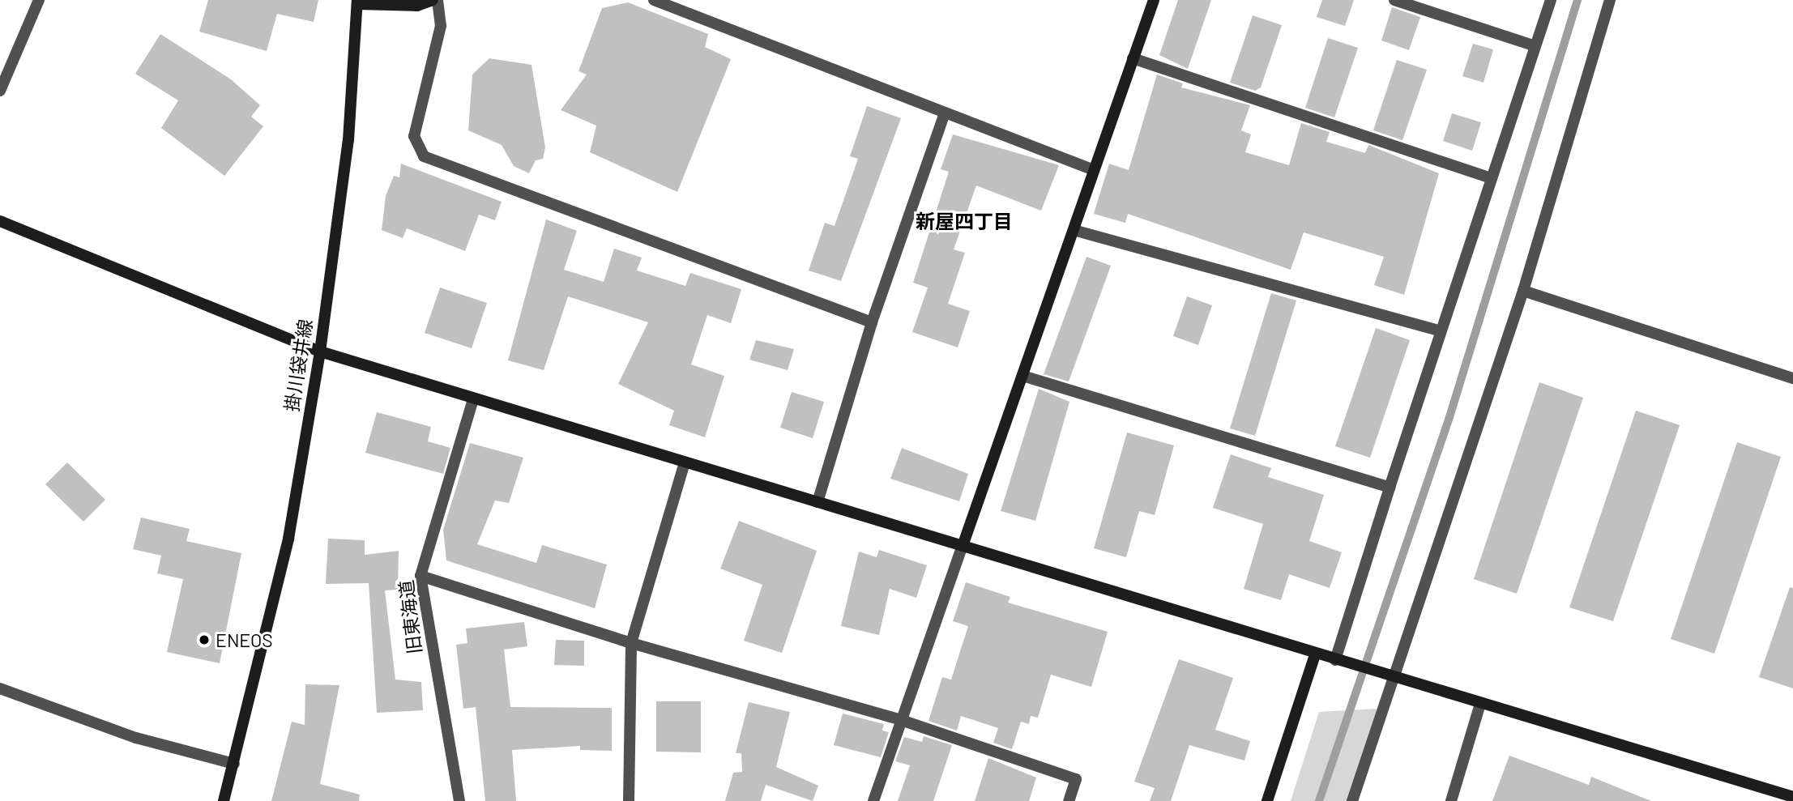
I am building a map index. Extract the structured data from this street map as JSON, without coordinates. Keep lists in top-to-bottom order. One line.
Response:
{"streets":{"street":["掛川袋井線","旧東海道"]},"districts":["新屋四丁目"],"places":["ENEOS"]}
